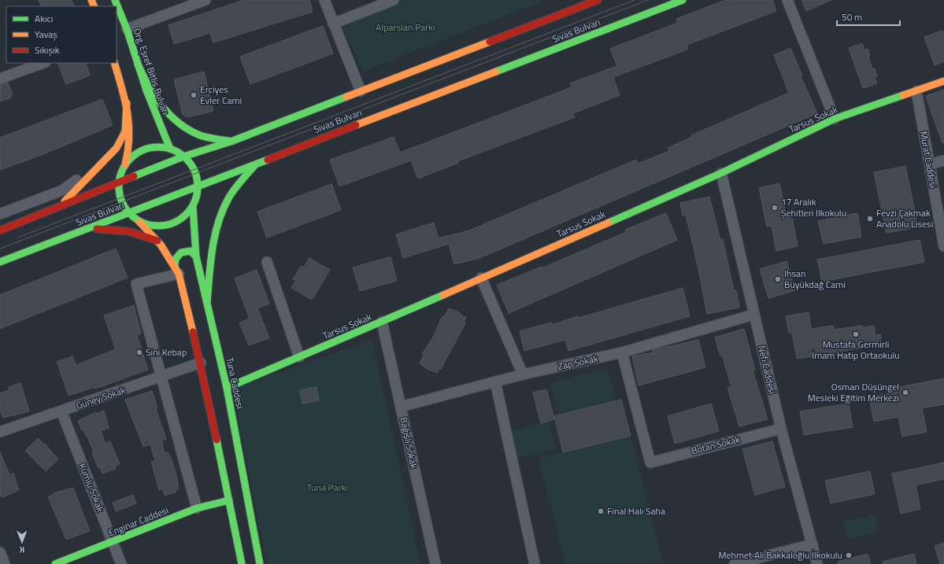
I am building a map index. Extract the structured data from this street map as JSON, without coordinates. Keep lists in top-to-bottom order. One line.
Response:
{"streets":{"main road":["Sivas Bulvarı","Org. Eşref Bitlis Bulvarı","Tarsus Sokak","Tuna Caddesi","Enginar Caddesi"],"street":["Murat Caddesi","Zap Sokak","Nefi Caddesi","Güney Sokak","Bağışlı Sokak","Botan Sokak","Kumlu Sokak"]},"crossings":[["Tarsus Sokak","Murat Caddesi"],["Tarsus Sokak","Nefi Caddesi"],["Tarsus Sokak","Tuna Caddesi"],["Tarsus Sokak","Bağışlı Sokak"],["Zap Sokak","Nefi Caddesi"],["Zap Sokak","Bağışlı Sokak"],["Zap Sokak","Botan Sokak"],["Nefi Caddesi","Botan Sokak"],["Güney Sokak","Kumlu Sokak"],["Kumlu Sokak","Enginar Caddesi"]],"parks":["Alparslan Parkı","Tuna Parkı"],"places":["Erciyes Evler Cami","17 Aralık Şehitleri İlkokulu","Fevzi Çakmak Anadolu Lisesi","Ihsan Büyükdağ Cami","Mustafa Germirli İmam Hatip Ortaokulu","Sini Kebap","Osman Düşüngel Mesleki Eğitim Merkezi","Final Halı Saha","Mehmet Ali Bakkaloğlu İlkokulu"],"legend":["Akıcı","Yavaş","Sıkışık"],"scale_bar":"50 m","north":"bottom"}
